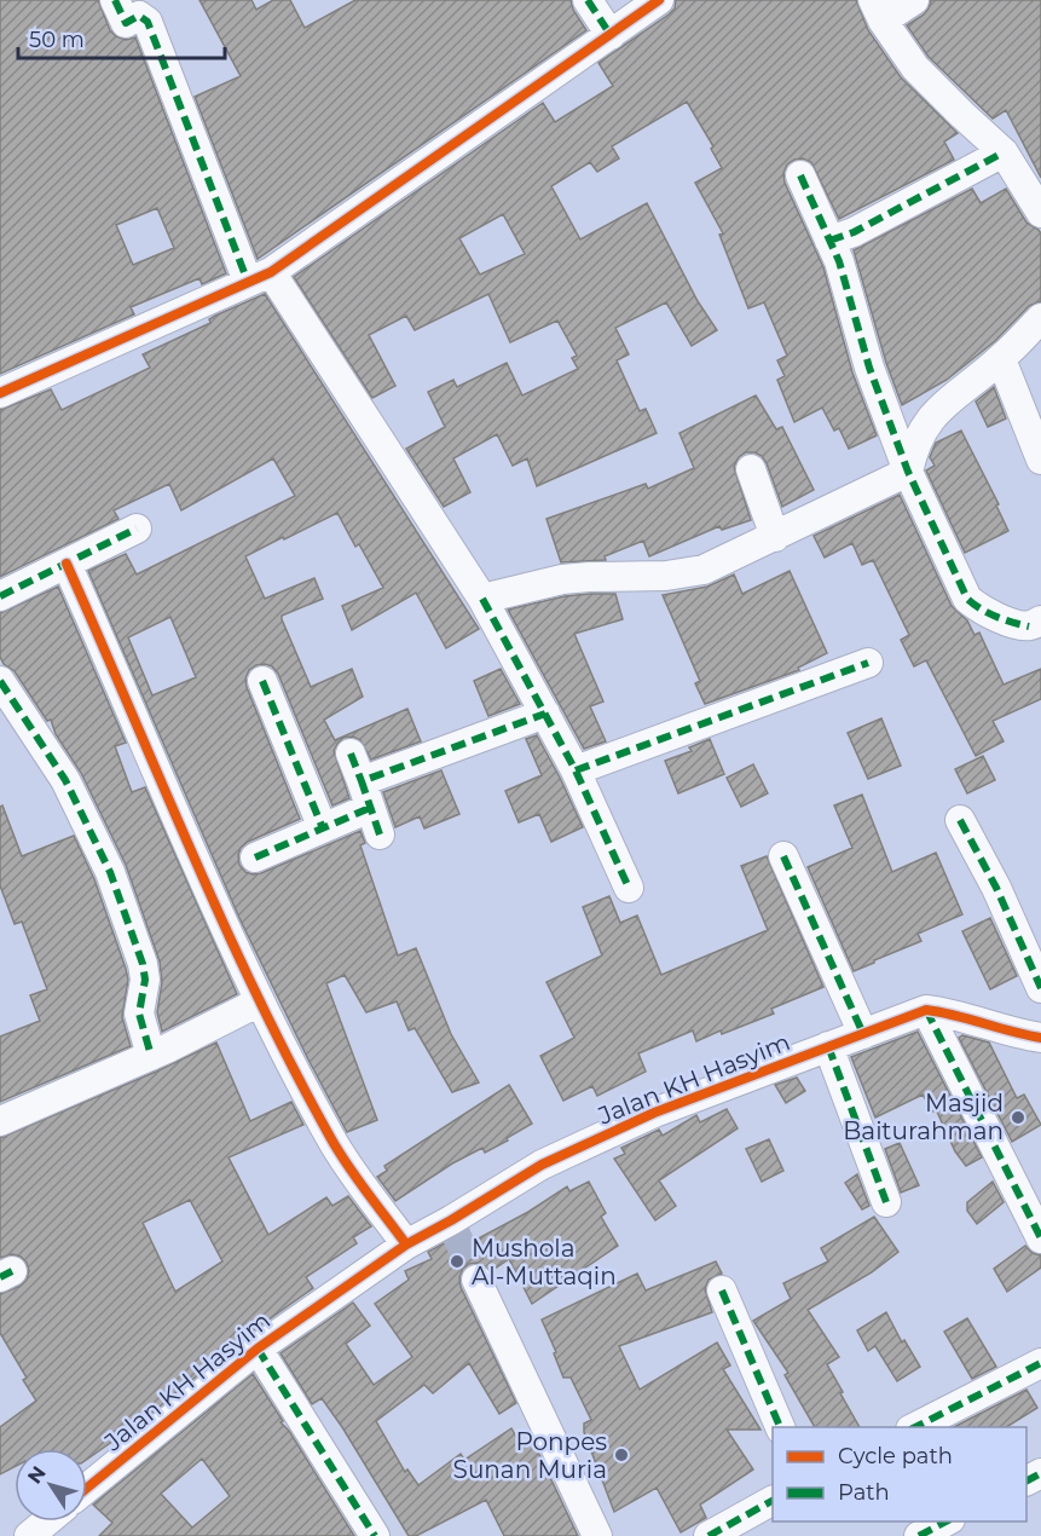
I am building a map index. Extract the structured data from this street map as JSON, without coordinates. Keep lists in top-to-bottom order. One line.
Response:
{"streets":{"street":["Jalan KH Hasyim"]},"places":["Masjid Baiturahman","Mushola Al-Muttaqin","Ponpes Sunan Muria"],"legend":["Cycle path","Path"],"scale_bar":"50 m","north":"top left"}
